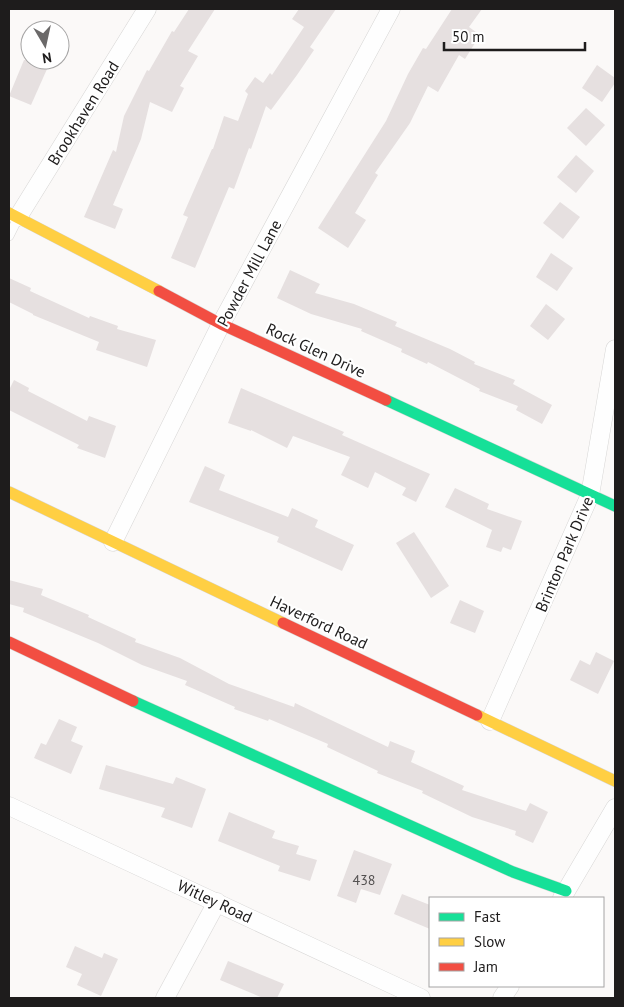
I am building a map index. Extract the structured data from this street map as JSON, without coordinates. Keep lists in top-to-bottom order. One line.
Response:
{"streets":{"street":["Brookhaven Road","Powder Mill Lane","Rock Glen Drive","Brinton Park Drive","Haverford Road","Witley Road"]},"crossings":[["Brookhaven Road","Rock Glen Drive"],["Powder Mill Lane","Rock Glen Drive"],["Powder Mill Lane","Haverford Road"],["Rock Glen Drive","Brinton Park Drive"],["Brinton Park Drive","Haverford Road"]],"house_numbers":["438"],"legend":["Fast","Slow","Jam"],"scale_bar":"50 m","north":"bottom"}
